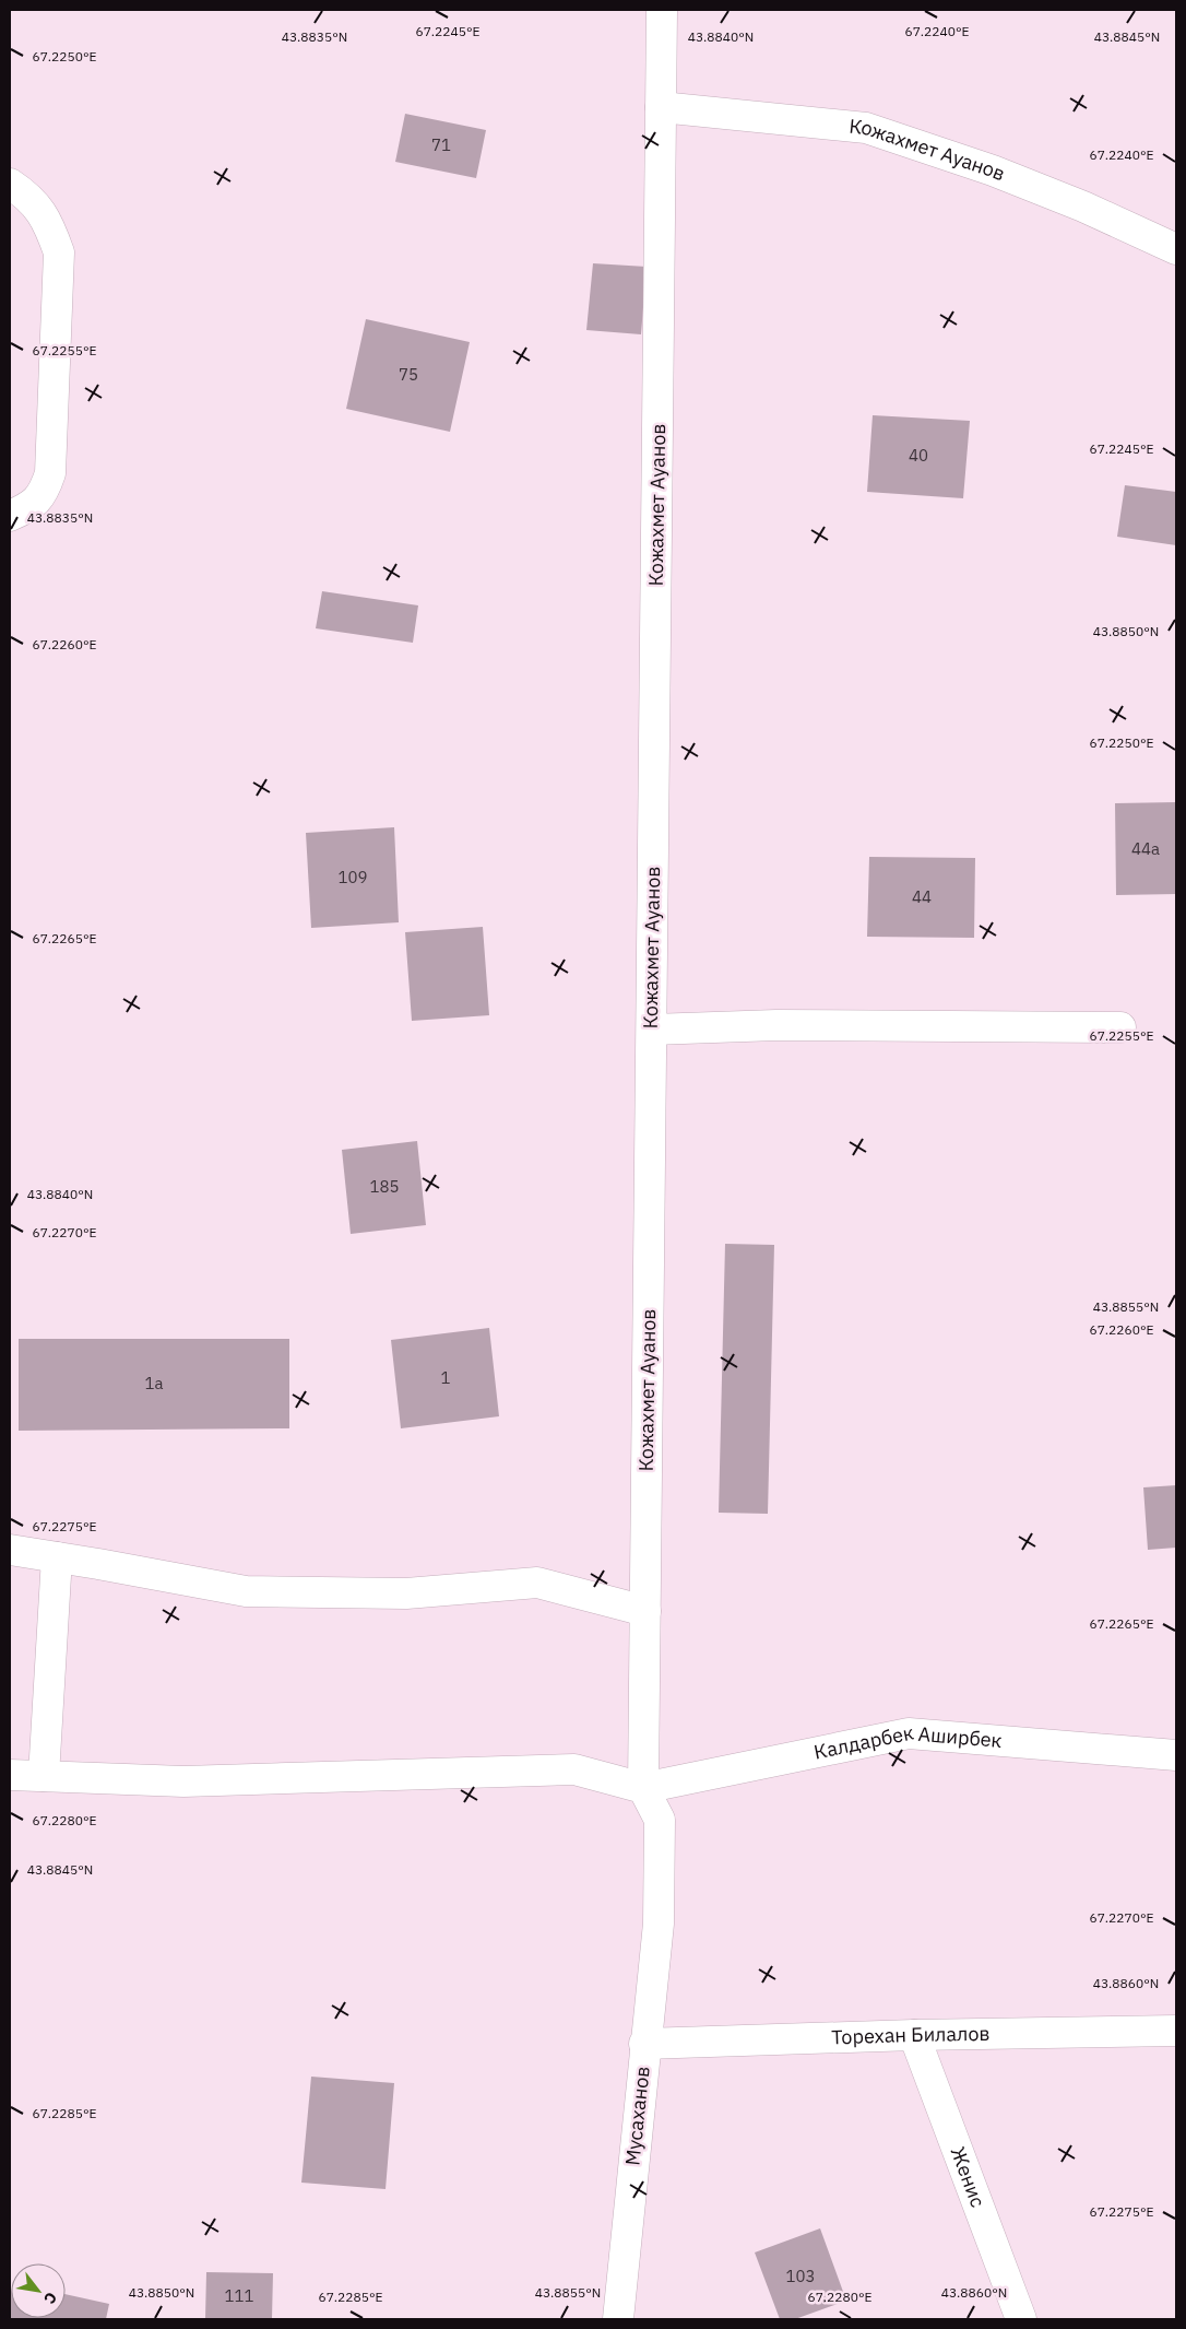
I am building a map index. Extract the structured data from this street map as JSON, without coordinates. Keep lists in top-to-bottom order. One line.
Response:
{"streets":{"street":["Кожахмет Ауанов","Калдарбек Аширбек","Торехан Билалов","Мусаханов","Женис"]},"crossings":[["Кожахмет Ауанов","Калдарбек Аширбек"],["Кожахмет Ауанов","Мусаханов"],["Калдарбек Аширбек","Мусаханов"],["Торехан Билалов","Мусаханов"],["Торехан Билалов","Женис"]],"house_numbers":["71","75","40","44а","109","44","185","1","1а","103","111"],"north":"bottom right","coordinates":["67.2245°E","67.2240°E","43.8835°N","43.8845°N","43.8840°N","67.2250°E","67.2255°E","43.8850°N","67.2260°E","67.2265°E","67.2270°E","43.8855°N","67.2275°E","67.2280°E","43.8860°N","67.2285°E"]}
